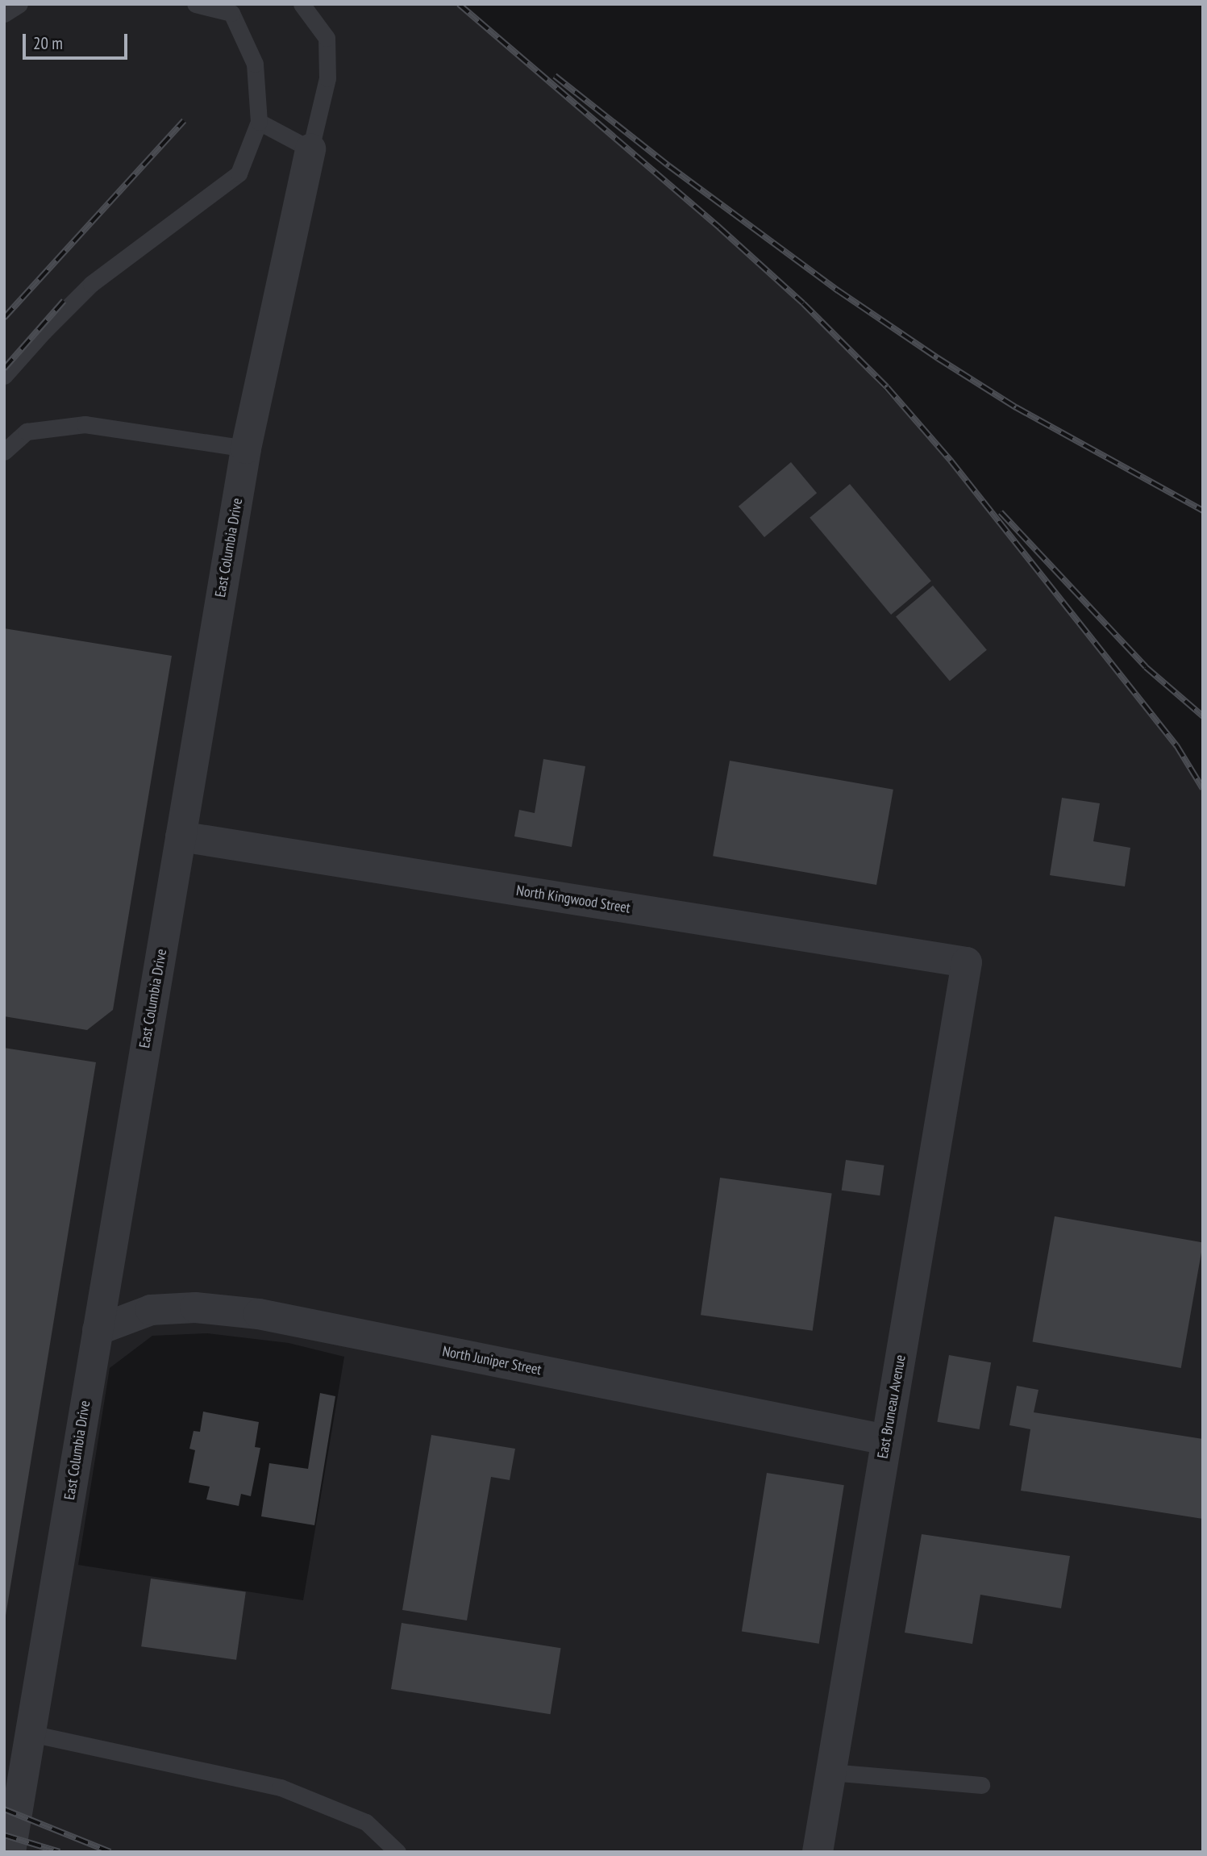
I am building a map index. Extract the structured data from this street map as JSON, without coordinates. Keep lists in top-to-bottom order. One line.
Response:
{"streets":{"street":["East Columbia Drive","North Kingwood Street","North Juniper Street","East Bruneau Avenue"]},"crossings":[["East Columbia Drive","North Kingwood Street"],["East Columbia Drive","North Juniper Street"],["North Kingwood Street","East Bruneau Avenue"],["North Juniper Street","East Bruneau Avenue"]],"scale_bar":"20 m"}
